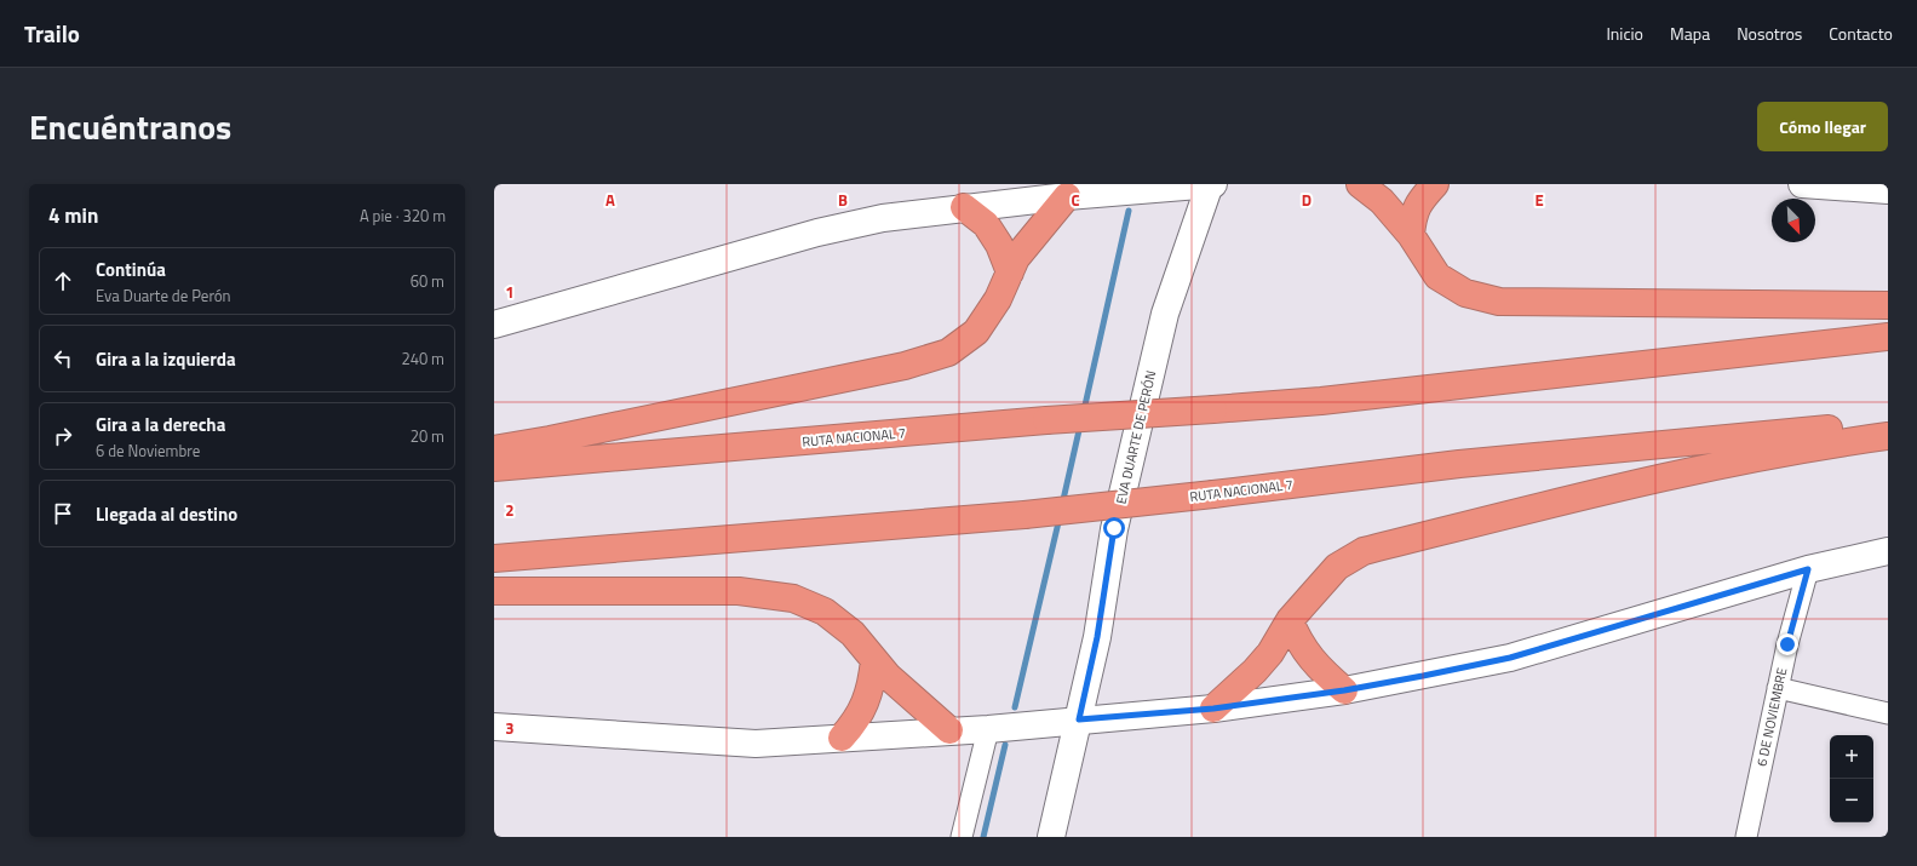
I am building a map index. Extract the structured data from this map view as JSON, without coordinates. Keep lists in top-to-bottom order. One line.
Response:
{"streets":{"highway":["RUTA NACIONAL 7"],"street":["EVA DUARTE DE PERÓN","6 DE NOVIEMBRE"]},"north":"bottom right","page":{"header":"Trailo","nav":["Inicio","Mapa","Nosotros","Contacto"],"title":"Encuéntranos","buttons":"Cómo llegar","heading":["4 min","A pie · 320 m"],"list":[["Continúa","Eva Duarte de Perón","60 m"],["Gira a la izquierda","240 m"],["Gira a la derecha","6 de Noviembre","20 m"],"Llegada al destino"],"map_buttons":["+","−"]},"grid":{"columns":["A","B","C","D","E"],"rows":["1","2","3"]}}
